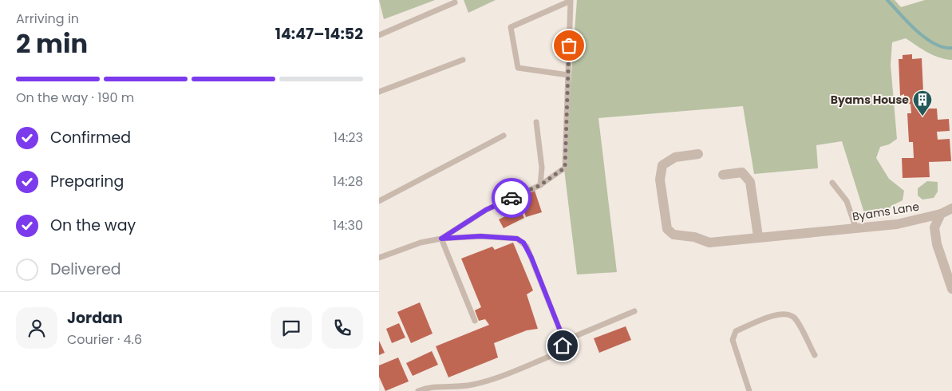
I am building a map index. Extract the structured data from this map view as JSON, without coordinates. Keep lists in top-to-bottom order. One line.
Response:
{"streets":{"street":["Byams Lane"]},"places":{"building":["Byams House"]},"page":{"heading":["2 min","Arriving in","14:47–14:52"],"panel":["Jordan","Courier · 4.6"],"bar":"On the way · 190 m","list":[["Confirmed","14:23"],["Preparing","14:28"],["On the way","14:30"],"Delivered"]}}
